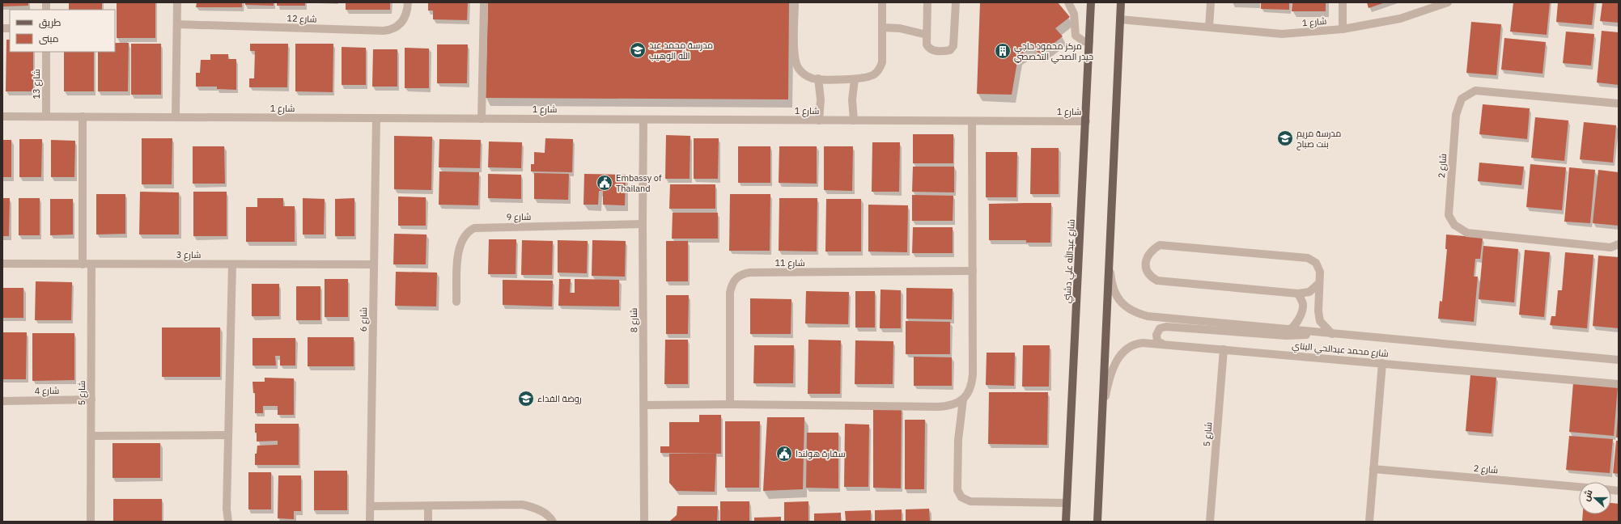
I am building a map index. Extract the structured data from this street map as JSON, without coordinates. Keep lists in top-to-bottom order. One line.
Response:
{"streets":{"main road":["شارع عبدالله علي دشتي"],"street":["شارع 12","شارع 1","شارع 13","شارع 2","شارع 9","شارع 3","شارع 11","شارع 6","شارع 8","شارع محمد عبدالحي البناي","شارع 4","شارع 5"]},"crossings":[["شارع 1","شارع 13"],["شارع 1","شارع عبدالله علي دشتي"],["شارع 1","شارع 6"],["شارع 1","شارع 8"],["شارع 9","شارع 8"],["شارع 3","شارع 6"],["شارع 3","شارع 5"],["شارع محمد عبدالحي البناي","شارع 5"],["شارع 4","شارع 5"]],"places":{"school or university":["مدرسة محمد عبد الله الوهيب","مدرسة مريم بنت صباح","روضة الفداء"],"building":["مركز محمود حاجي حيدر الصحي التخصصي"],"public building":["Embassy of Thailand","سفارة هولندا"]},"legend":["طريق","مبنى"],"north":"left"}
